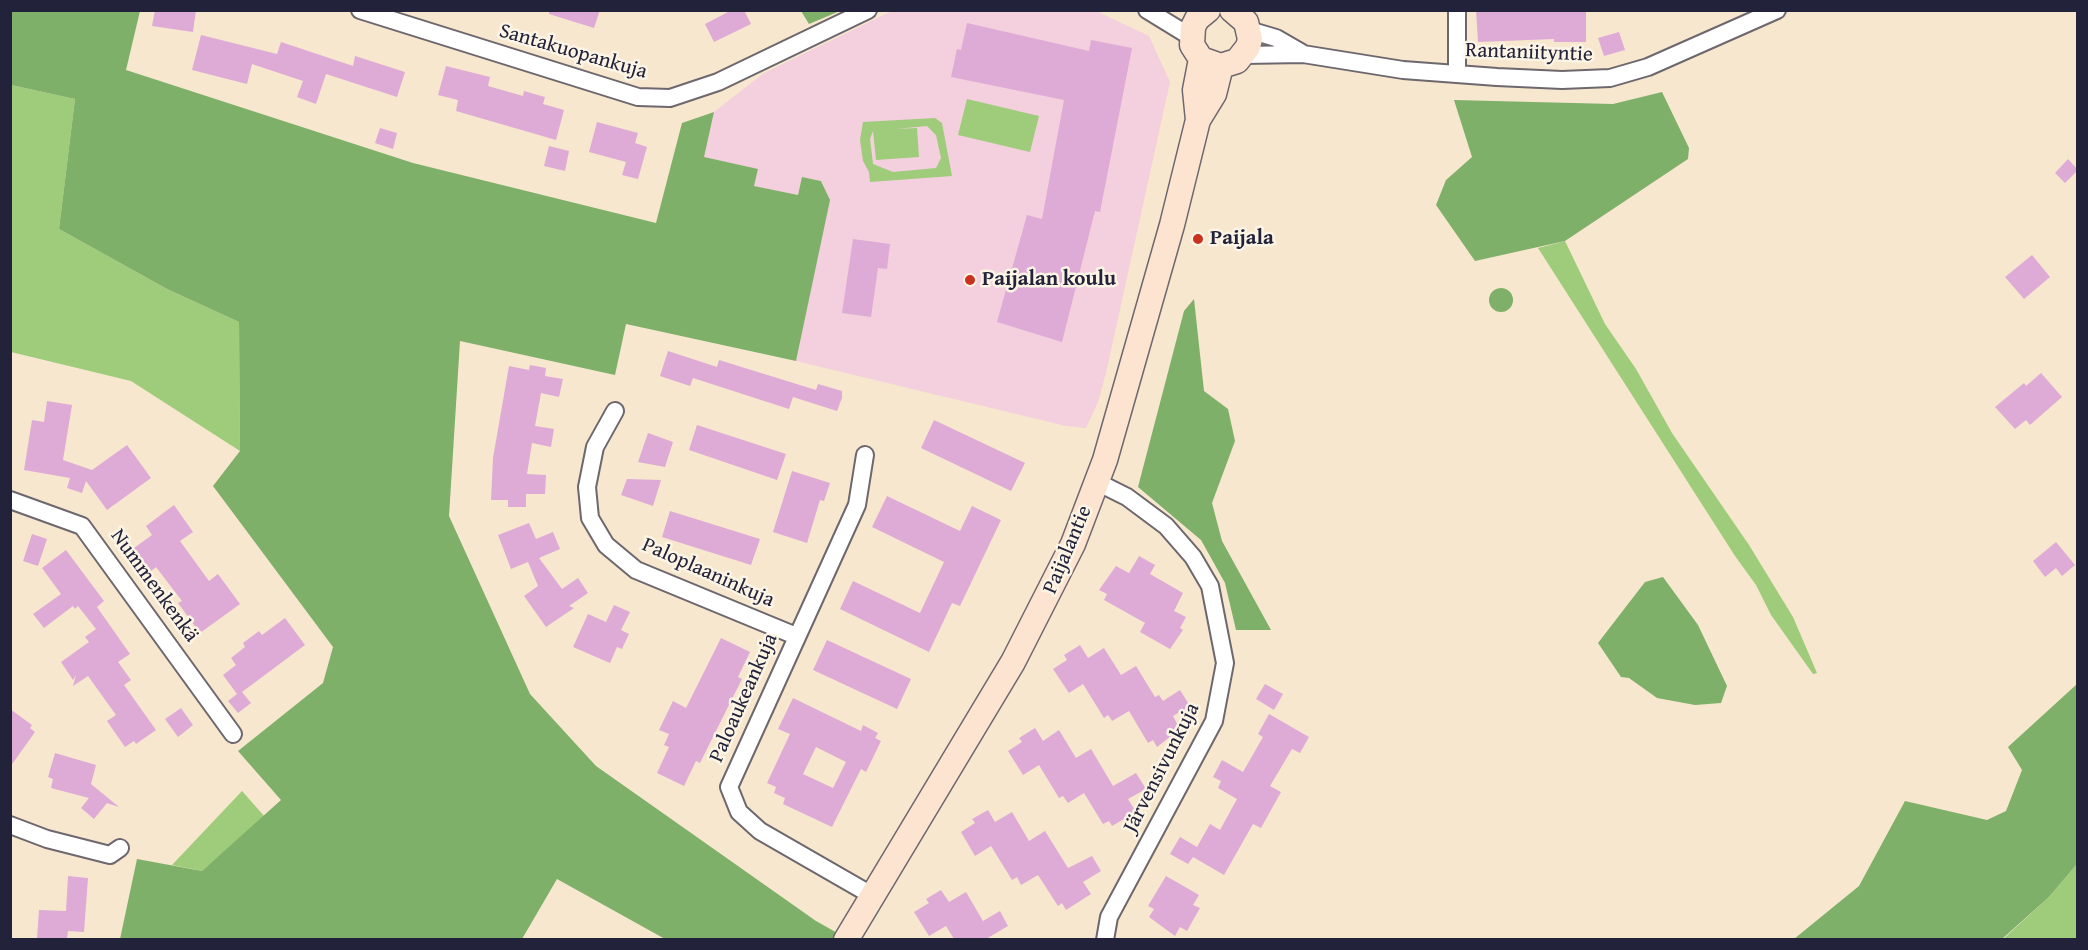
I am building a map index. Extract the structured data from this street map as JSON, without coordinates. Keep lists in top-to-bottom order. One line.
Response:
{"streets":{"street":["Santakuopankuja","Rantaniityntie","Paijalantie","Paloplaaninkuja","Nummenkenkä","Paloaukeankuja","Järvensivunkuja"]},"crossings":[["Paijalantie","Paloaukeankuja"],["Paijalantie","Järvensivunkuja"],["Paloplaaninkuja","Paloaukeankuja"]],"places":["Paijala","Paijalan koulu"]}
